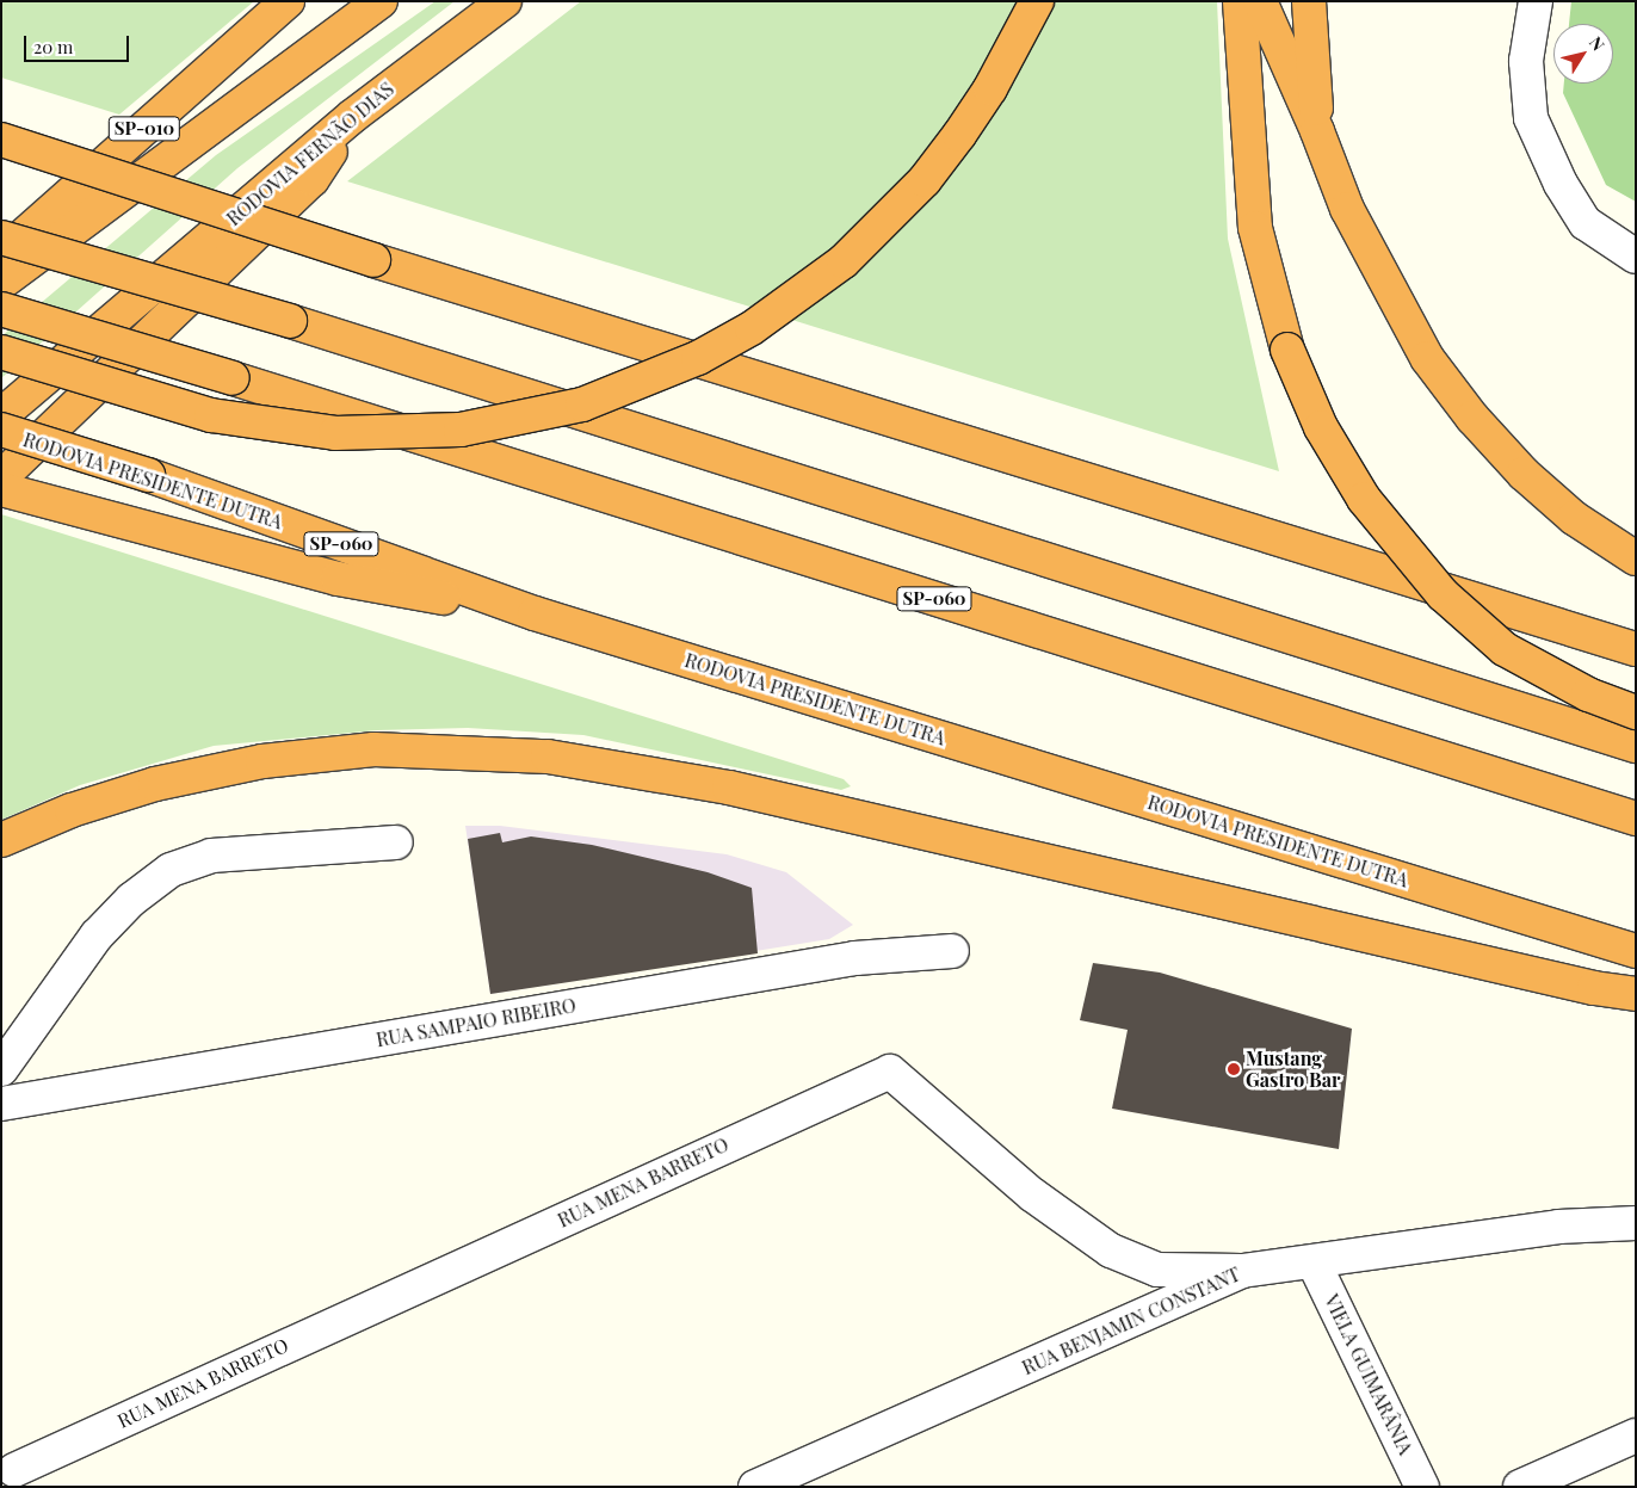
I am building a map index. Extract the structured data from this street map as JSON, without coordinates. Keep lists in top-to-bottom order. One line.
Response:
{"streets":{"highway":["SP-010","RODOVIA FERNÃO DIAS","RODOVIA PRESIDENTE DUTRA","SP-060"],"street":["RUA SAMPAIO RIBEIRO","RUA MENA BARRETO","RUA BENJAMIN CONSTANT","VIELA GUIMARÂNIA"]},"crossings":[["RUA MENA BARRETO","RUA BENJAMIN CONSTANT"],["RUA BENJAMIN CONSTANT","VIELA GUIMARÂNIA"]],"places":["Mustang Gastro Bar"],"scale_bar":"20 m","north":"top right"}
